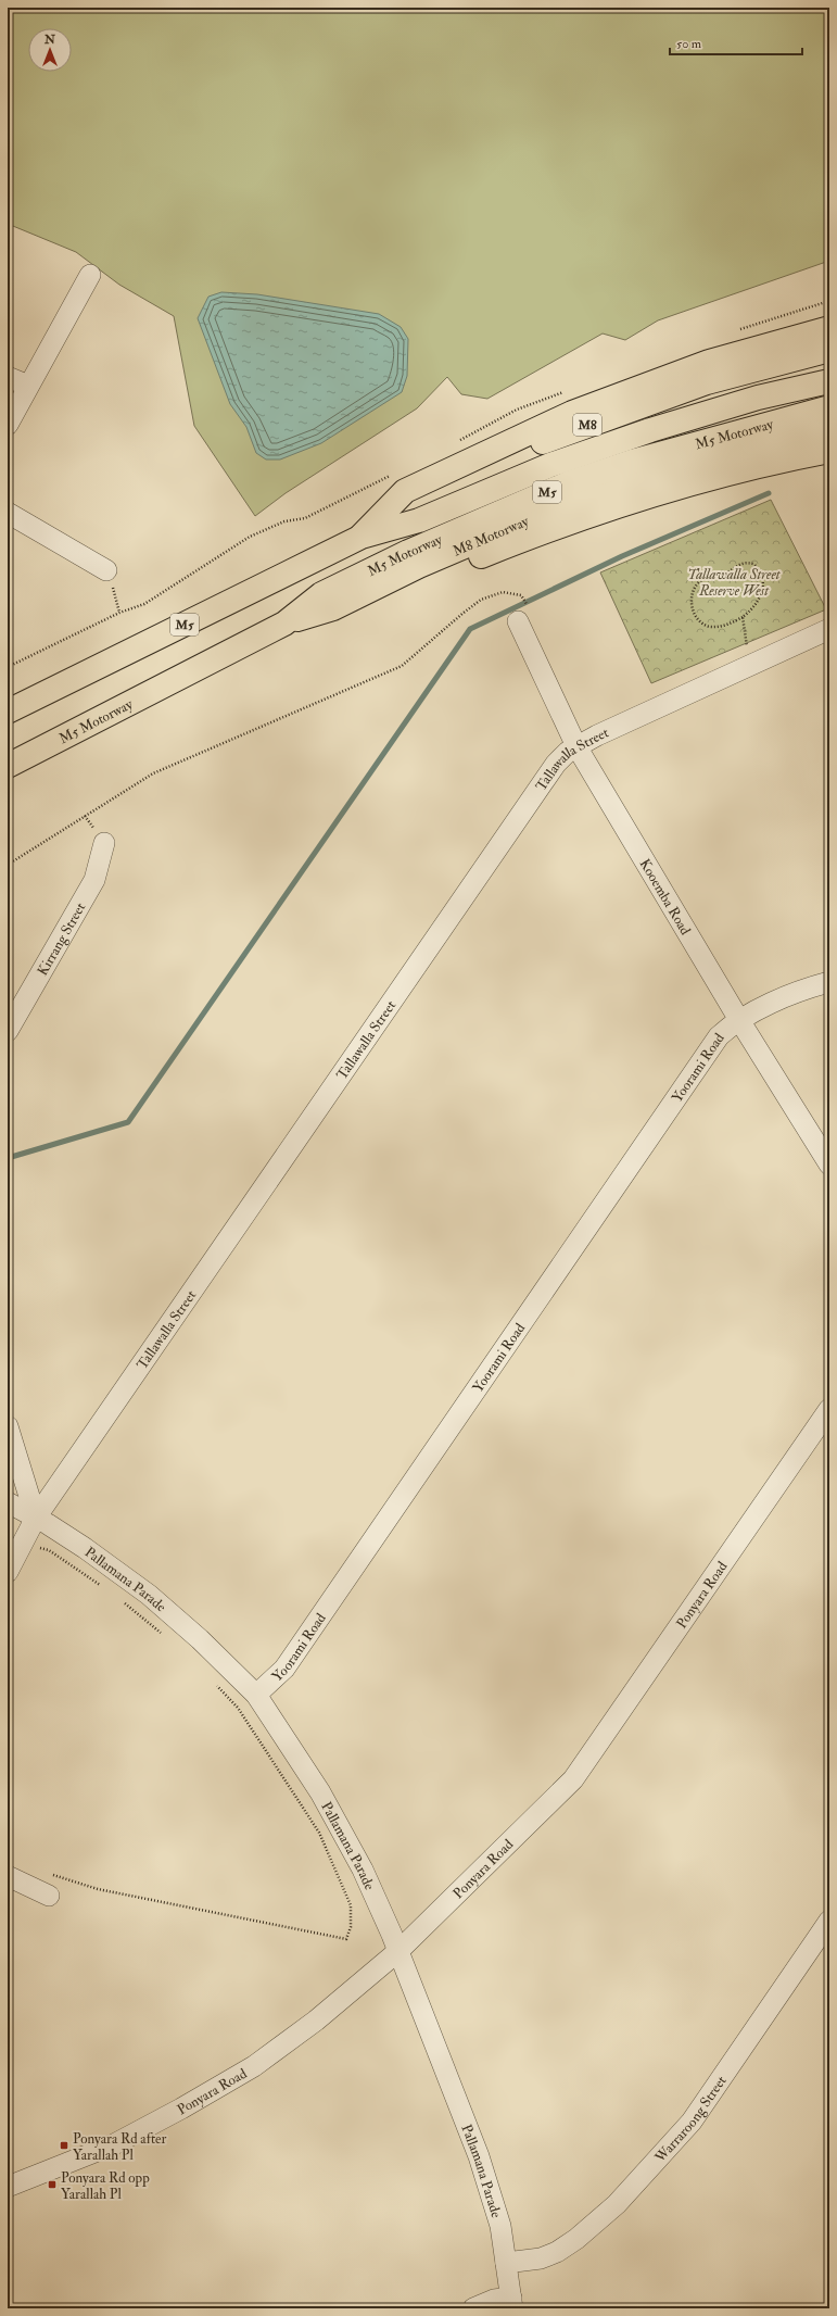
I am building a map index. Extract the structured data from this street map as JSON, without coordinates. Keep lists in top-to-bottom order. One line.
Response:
{"streets":{"highway":["M8","M5 Motorway","M5","M8 Motorway"],"street":["Tallawalla Street","Kooemba Road","Kirrang Street","Yoorami Road","Pallamana Parade","Ponyara Road","Warraroong Street"]},"crossings":[["M8","M5 Motorway"],["M5 Motorway","M8 Motorway"],["Tallawalla Street","Kooemba Road"],["Tallawalla Street","Pallamana Parade"],["Kooemba Road","Yoorami Road"],["Yoorami Road","Pallamana Parade"],["Pallamana Parade","Ponyara Road"],["Pallamana Parade","Warraroong Street"]],"parks":["Tallawalla Street Reserve West"],"places":{"transit":["Ponyara Rd after Yarallah Pl","Ponyara Rd opp Yarallah Pl"]},"scale_bar":"50 m","north":"top"}
